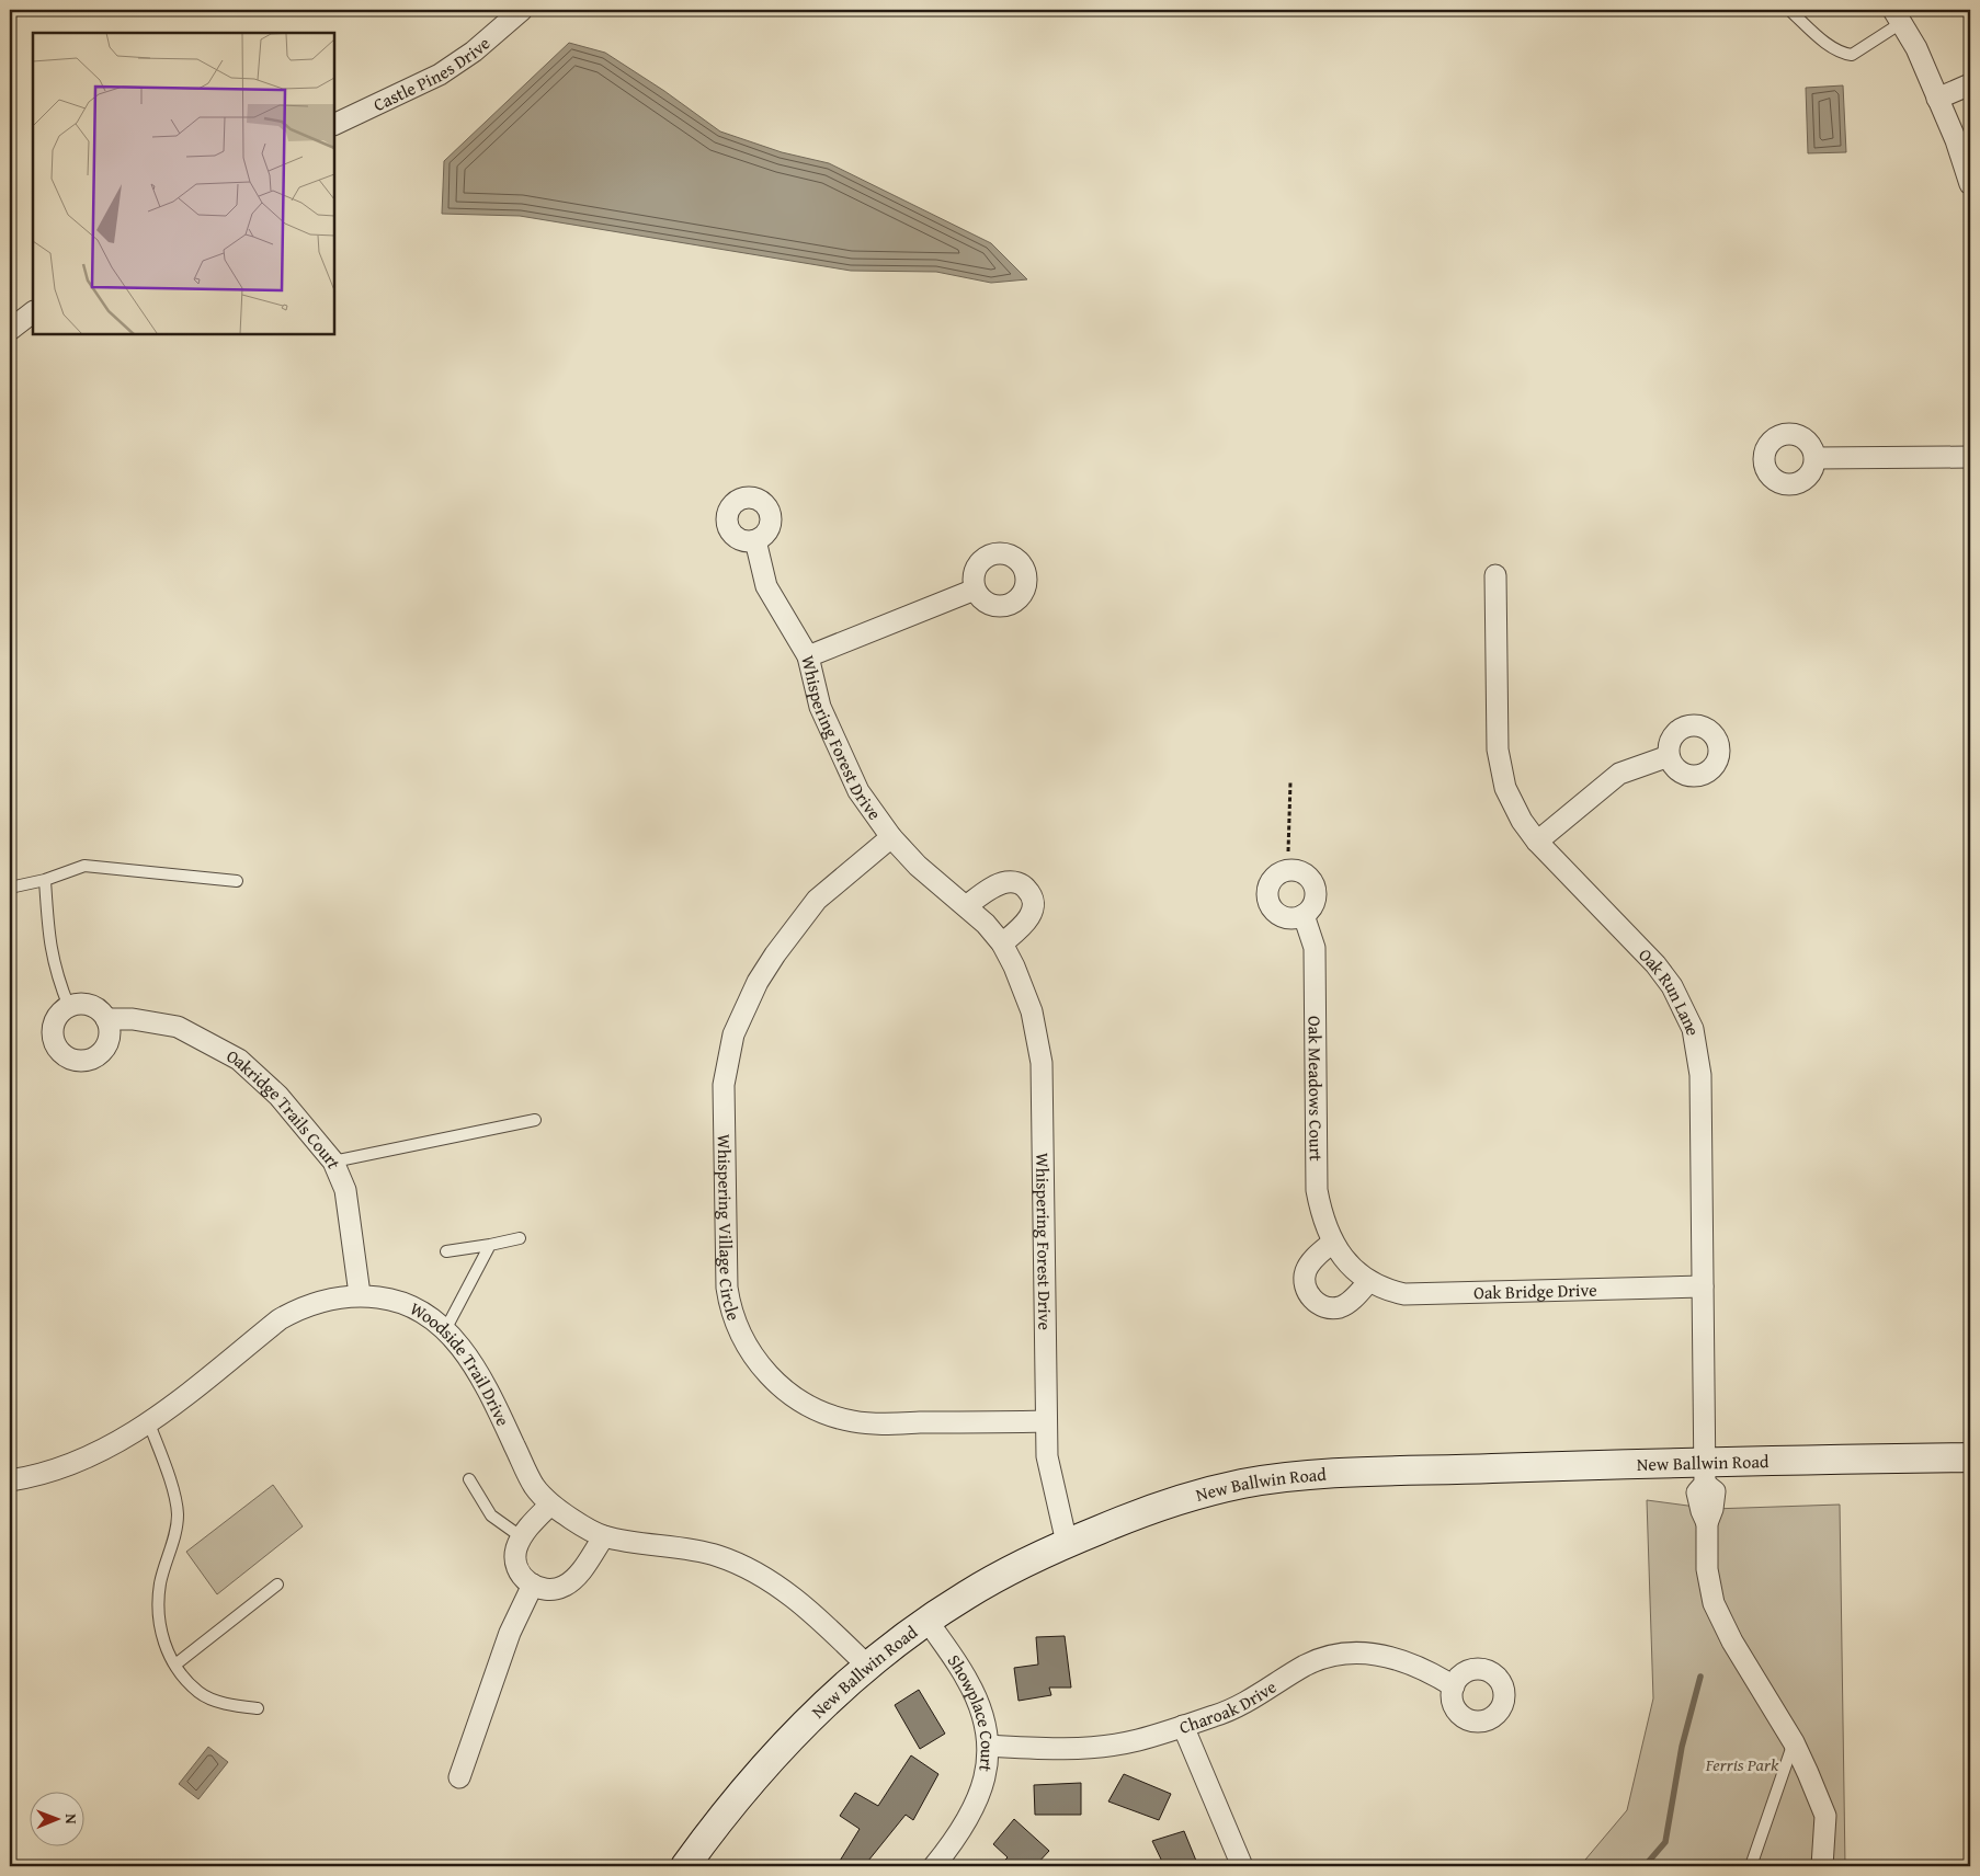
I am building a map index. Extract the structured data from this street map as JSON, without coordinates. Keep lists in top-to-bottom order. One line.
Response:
{"streets":{"main road":["New Ballwin Road"],"street":["Castle Pines Drive","Whispering Forest Drive","Oak Run Lane","Oak Meadows Court","Oakridge Trails Court","Whispering Village Circle","Oak Bridge Drive","Woodside Trail Drive","Charoak Drive","Showplace Court"]},"crossings":[["Whispering Forest Drive","Whispering Village Circle"],["Whispering Forest Drive","New Ballwin Road"],["Oak Run Lane","Oak Bridge Drive"],["Oak Run Lane","New Ballwin Road"],["Oak Meadows Court","Oak Bridge Drive"],["Oakridge Trails Court","Woodside Trail Drive"],["Woodside Trail Drive","New Ballwin Road"],["New Ballwin Road","Showplace Court"],["Charoak Drive","Showplace Court"]],"parks":["Ferris Park"],"north":"right"}
